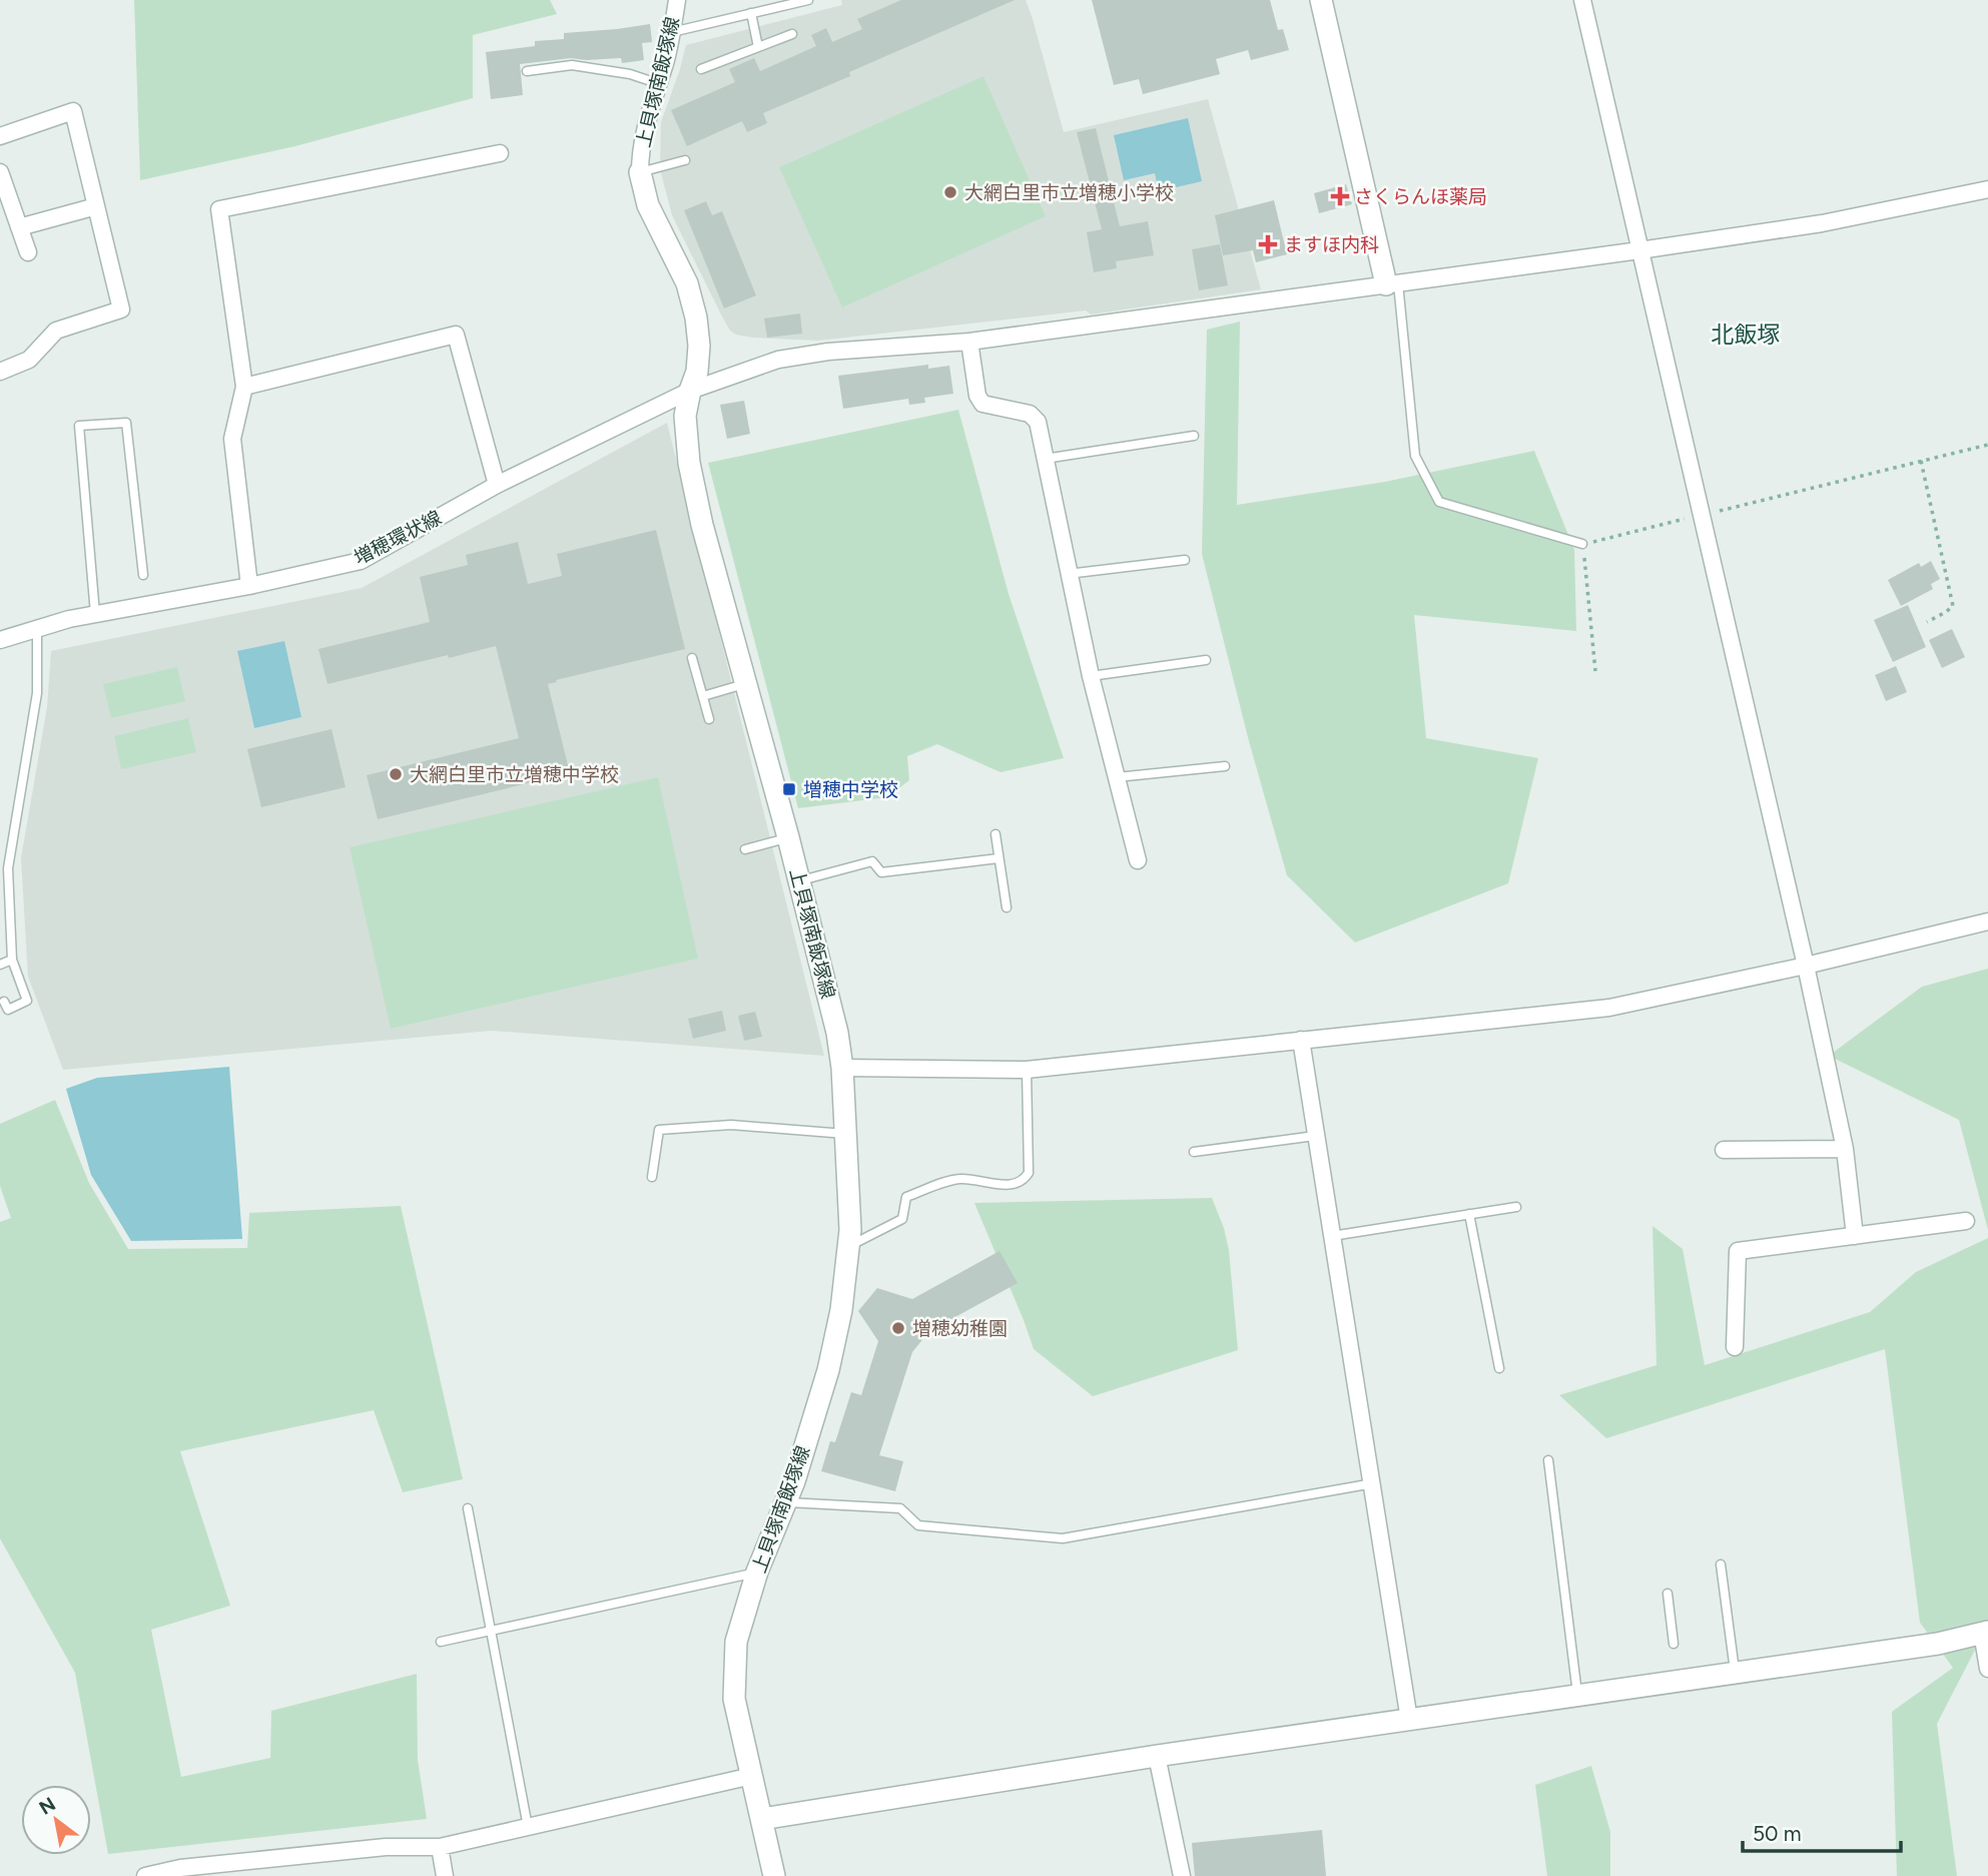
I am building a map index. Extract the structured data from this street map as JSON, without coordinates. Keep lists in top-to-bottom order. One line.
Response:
{"streets":{"street":["上貝塚南飯塚線","増穂環状線"]},"crossings":[["上貝塚南飯塚線","増穂環状線"]],"districts":["北飯塚"],"places":{"other":["大網白里市立増穂小学校","大網白里市立増穂中学校","増穂幼稚園"],"health":["さくらんほ薬局","ますほ内科"],"transit":["増穂中学校"]},"scale_bar":"50 m","north":"top left"}
